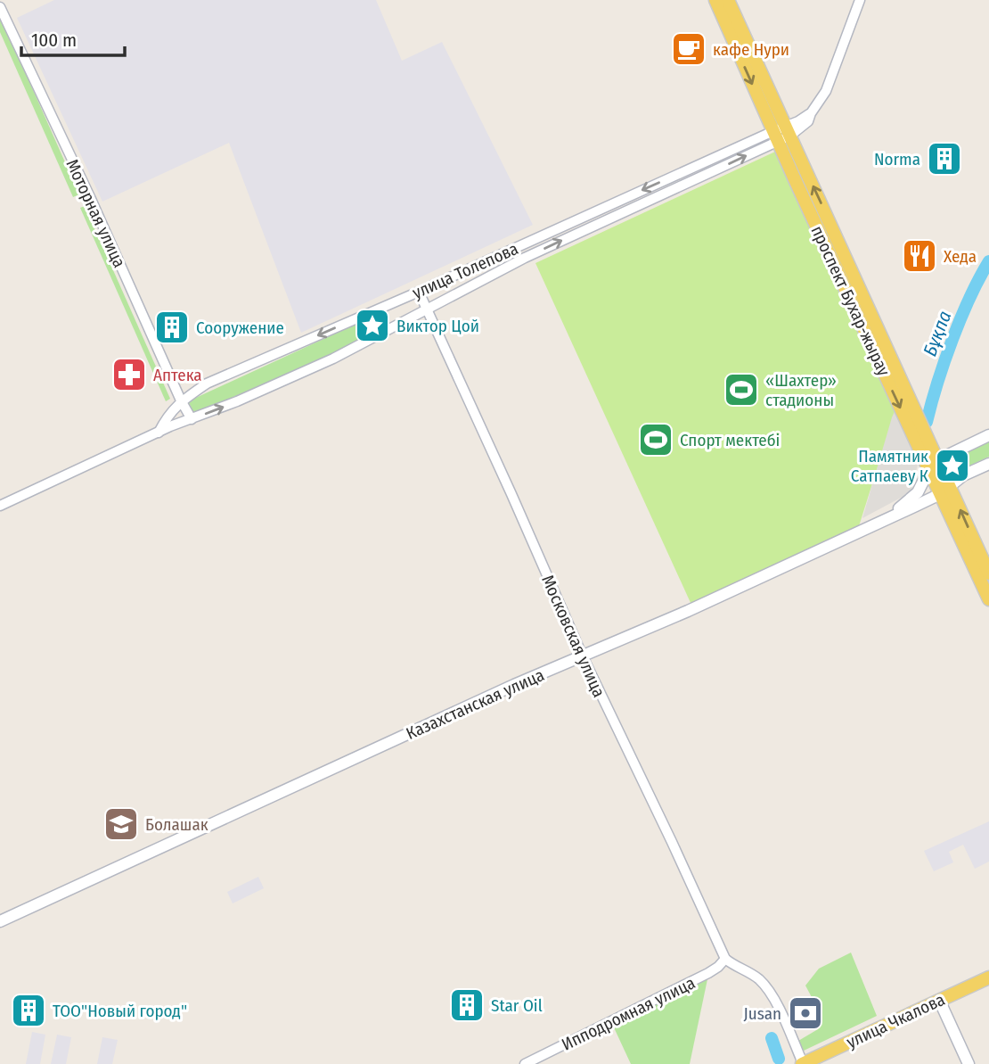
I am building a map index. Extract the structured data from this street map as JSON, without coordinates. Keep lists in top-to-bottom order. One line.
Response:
{"streets":{"main road":["проспект Бухар-жырау","Казахстанская улица","улица Чкалова"],"street":["Моторная улица","улица Толепова","Московская улица","Ипподромная улица"]},"crossings":[["Моторная улица","улица Толепова"],["улица Толепова","проспект Бухар-жырау"],["улица Толепова","Московская улица"],["проспект Бухар-жырау","Казахстанская улица"],["Московская улица","Казахстанская улица"],["Московская улица","Ипподромная улица"]],"water":["Бұқпа"],"places":{"cafe":["кафе Нури"],"building":["Norma","Сооружение","Star Oil","ТОО\"Новый город\""],"restaurant":["Хеда"],"place":["Виктор Цой","Памятник Сатпаеву К"],"pharmacy":["Аптека"],"sports":["«Шахтер» стадионы","Спорт мектебі"],"school or university":["Болашак"],"bank":["Jusan"]},"scale_bar":"100 m"}
